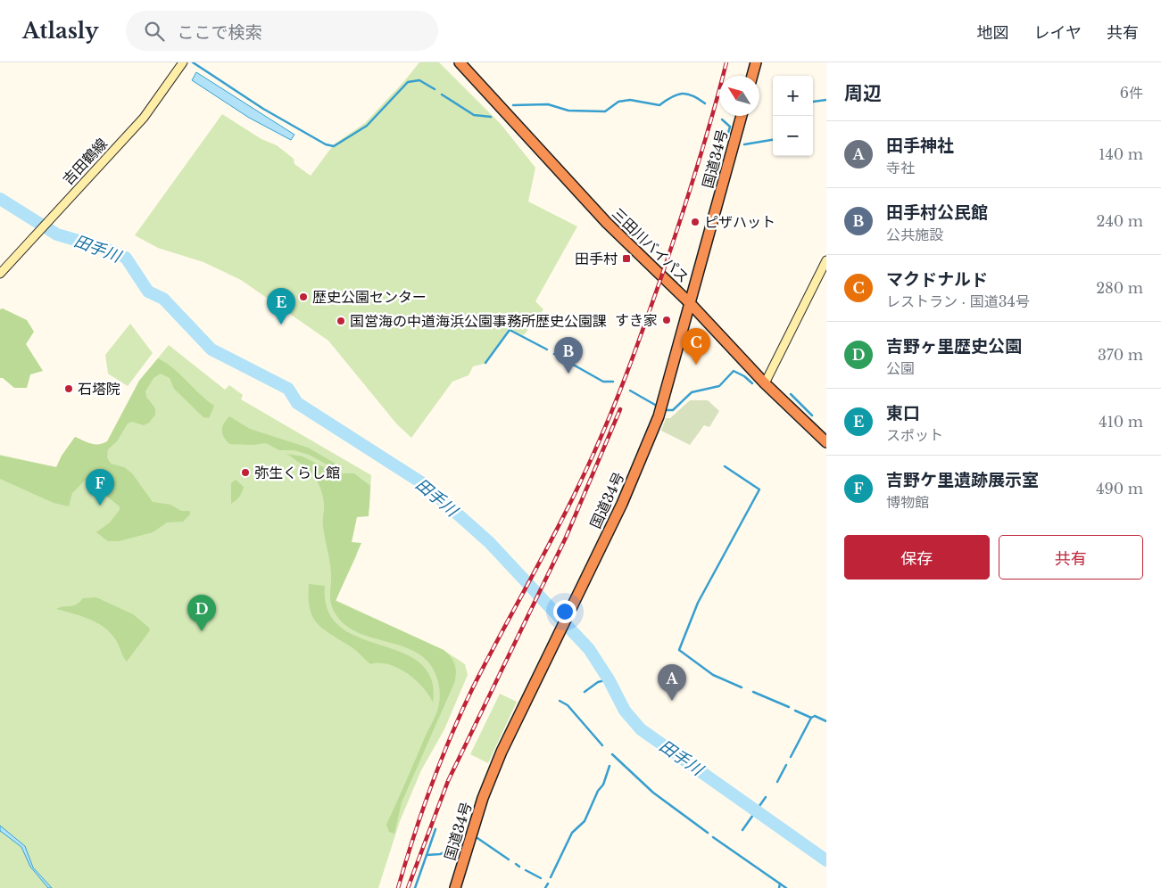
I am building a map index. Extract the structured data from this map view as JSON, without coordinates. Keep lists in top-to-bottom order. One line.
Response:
{"streets":{"highway":["国道34号","三田川バイパス"],"main road":["吉田鶴線"]},"crossings":[["国道34号","三田川バイパス"]],"water":["田手川"],"places":{"other":["ピザハット","歴史公園センター","すき家","国営海の中道海浜公園事務所歴史公園課","石塔院","弥生くらし館"],"transit":["田手村"]},"north":"top left","page":{"header":"Atlasly","search":"ここで検索","nav":["地図","レイヤ","共有"],"heading":["周辺","6件"],"map_buttons":["+","−"],"list":[{"mark":"A","name":"田手神社","note":"寺社","value":"140 m"},{"mark":"B","name":"田手村公民館","note":"公共施設","value":"240 m"},{"mark":"C","name":"マクドナルド","note":"レストラン · 国道34号","value":"280 m"},{"mark":"D","name":"吉野ヶ里歴史公園","note":"公園","value":"370 m"},{"mark":"E","name":"東口","note":"スポット","value":"410 m"},{"mark":"F","name":"吉野ケ里遺跡展示室","note":"博物館","value":"490 m"}],"pins":["E","C","B","F","D","A"],"buttons":["保存","共有"]}}
